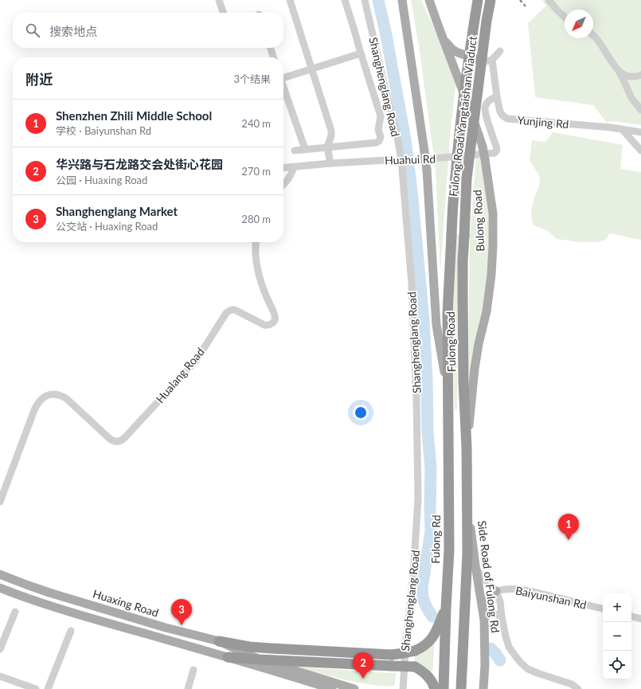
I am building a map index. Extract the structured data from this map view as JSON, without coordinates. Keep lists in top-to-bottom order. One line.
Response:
{"streets":{"highway":["Fulong Road Yangtaishan Viaduct","Fulong Road","Fulong Rd"],"main road":["Bulong Road","Side Road of Fulong Rd","Huaxing Road"],"street":["Shanghenglang Road","Yunjing Rd","Huahui Rd","Hualang Road","Baiyunshan Rd"]},"crossings":[["Shanghenglang Road","Huahui Rd"],["Fulong Road Yangtaishan Viaduct","Fulong Road"],["Yunjing Rd","Huahui Rd"],["Bulong Road","Fulong Road"],["Fulong Road","Fulong Rd"]],"north":"bottom left","page":{"search":"搜索地点","heading":["附近","3个结果"],"list":[{"mark":"1","name":"Shenzhen Zhili Middle School","note":"学校 · Baiyunshan Rd","value":"240 m"},{"mark":"2","name":"华兴路与石龙路交会处街心花园","note":"公园 · Huaxing Road","value":"270 m"},{"mark":"3","name":"Shanghenglang Market","note":"公交站 · Huaxing Road","value":"280 m"}],"pins":["1","3","2"],"map_buttons":["+","−"]}}
